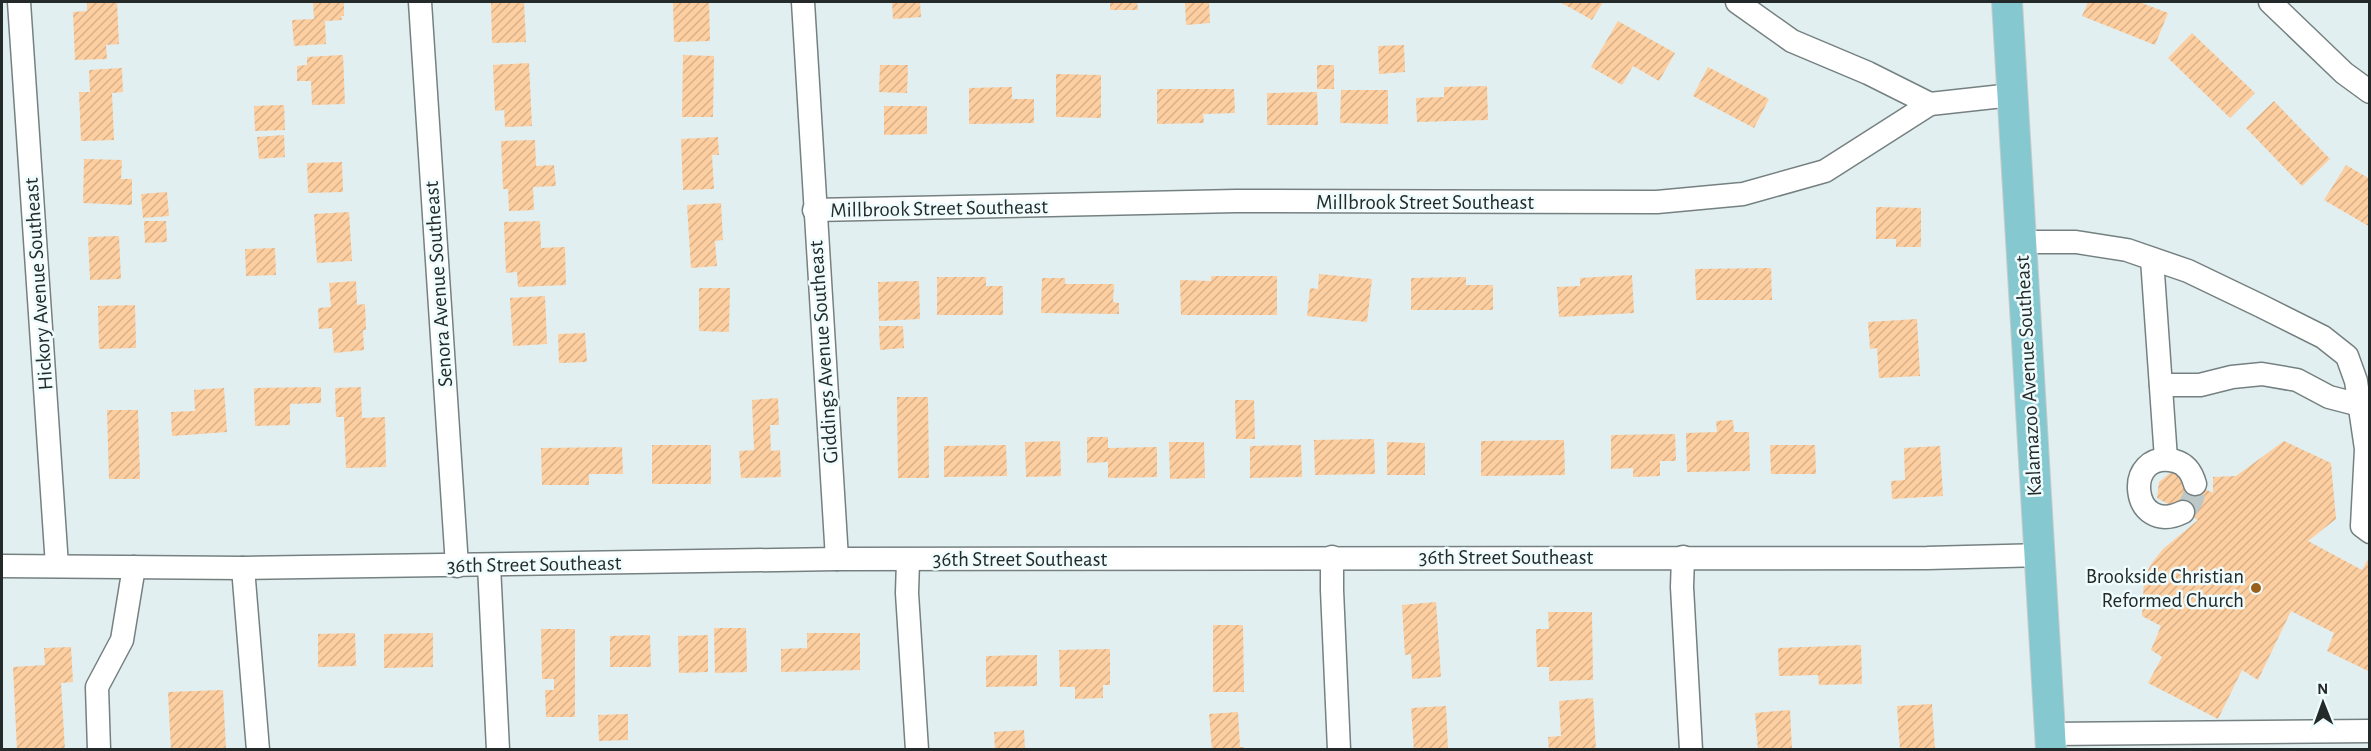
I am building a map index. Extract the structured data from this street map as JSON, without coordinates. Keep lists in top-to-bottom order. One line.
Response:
{"streets":{"main road":["Kalamazoo Avenue Southeast"],"street":["Millbrook Street Southeast","Hickory Avenue Southeast","Senora Avenue Southeast","Giddings Avenue Southeast","36th Street Southeast"]},"crossings":[["Millbrook Street Southeast","Giddings Avenue Southeast"],["Millbrook Street Southeast","Kalamazoo Avenue Southeast"],["Hickory Avenue Southeast","36th Street Southeast"],["Senora Avenue Southeast","36th Street Southeast"],["Giddings Avenue Southeast","36th Street Southeast"],["Kalamazoo Avenue Southeast","36th Street Southeast"]],"places":["Brookside Christian Reformed Church"],"north":"top"}
